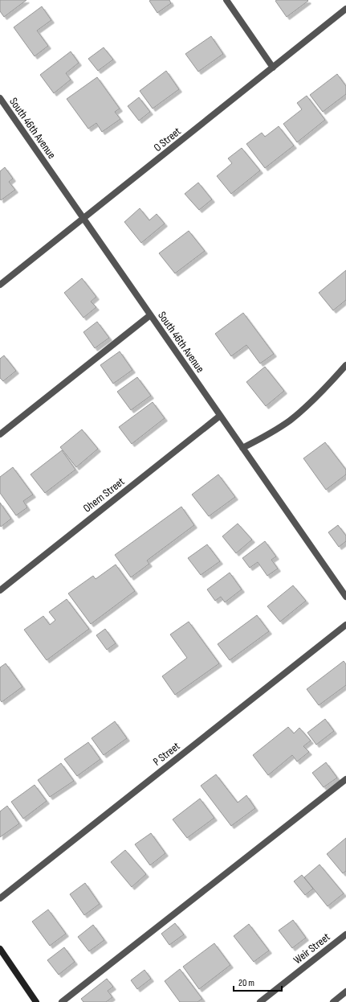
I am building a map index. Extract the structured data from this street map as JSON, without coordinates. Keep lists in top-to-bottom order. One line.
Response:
{"streets":{"street":["South 46th Avenue","O Street","Ohern Street","P Street","Weir Street"]},"crossings":[["South 46th Avenue","O Street"],["South 46th Avenue","Ohern Street"]],"scale_bar":"20 m"}
